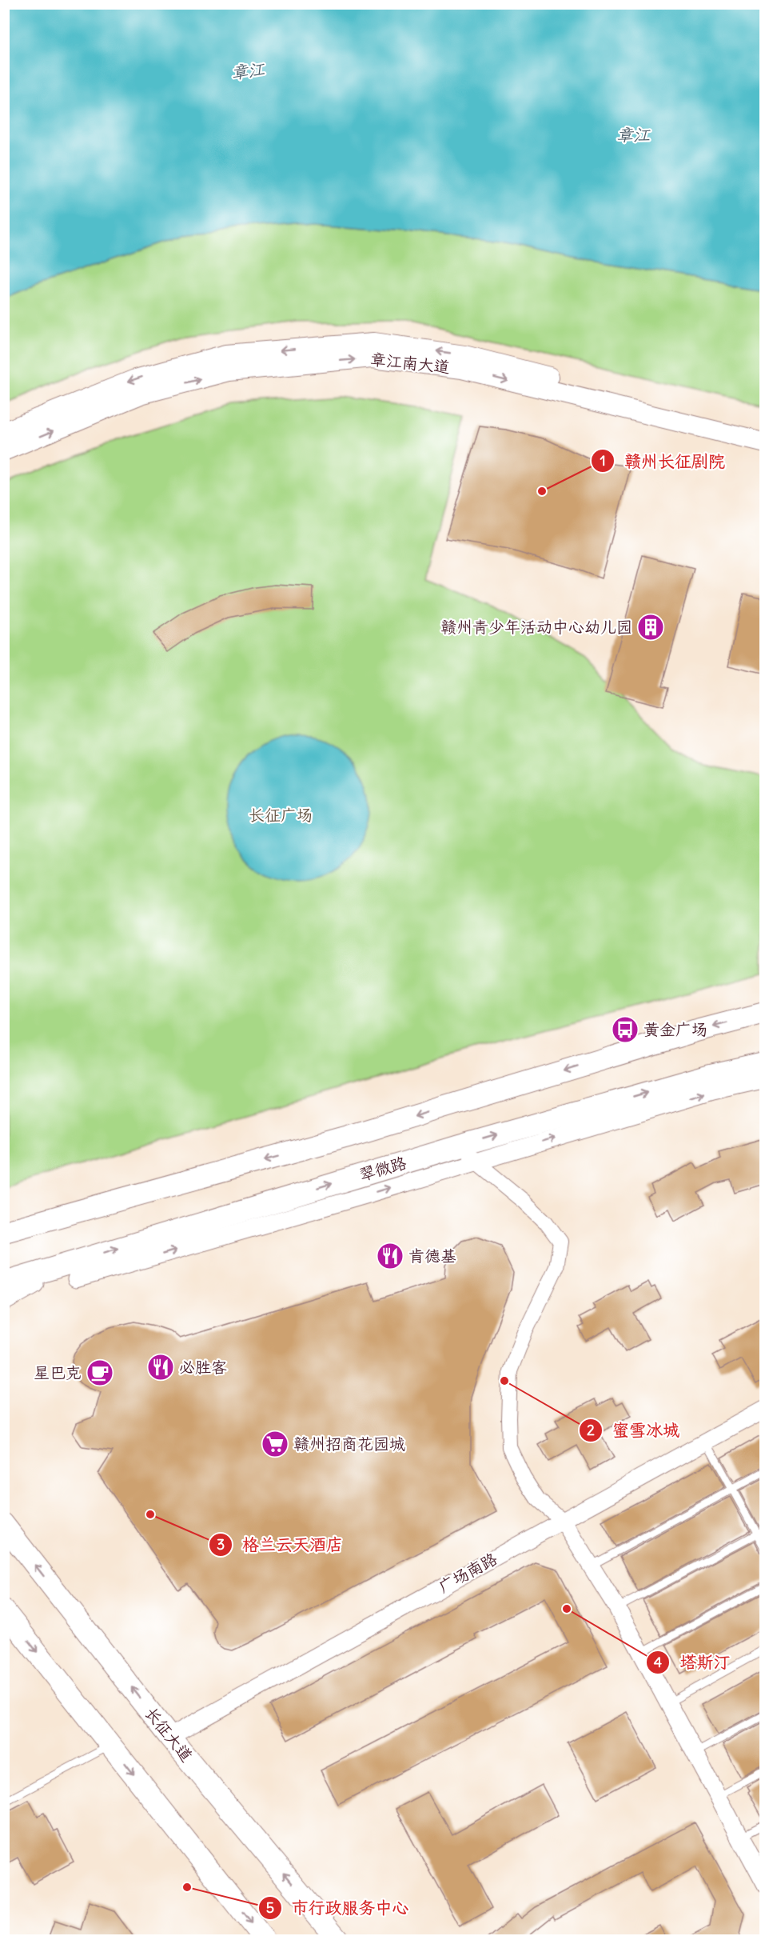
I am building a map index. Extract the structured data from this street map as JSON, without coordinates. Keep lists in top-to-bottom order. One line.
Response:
{"streets":{"main road":["章江南大道","翠微路","长征大道"],"street":["广场南路"]},"crossings":[["广场南路","长征大道"]],"water":["章江"],"parks":["长征广场"],"places":{"other":["赣州长征剧院","蜜雪冰城","格兰云天酒店","塔斯汀","市行政服务中心"],"building":["赣州青少年活动中心幼儿园"],"bus stop":["黄金广场"],"restaurant":["肯德基","必胜客"],"cafe":["星巴克"],"supermarket":["赣州招商花园城"]}}
